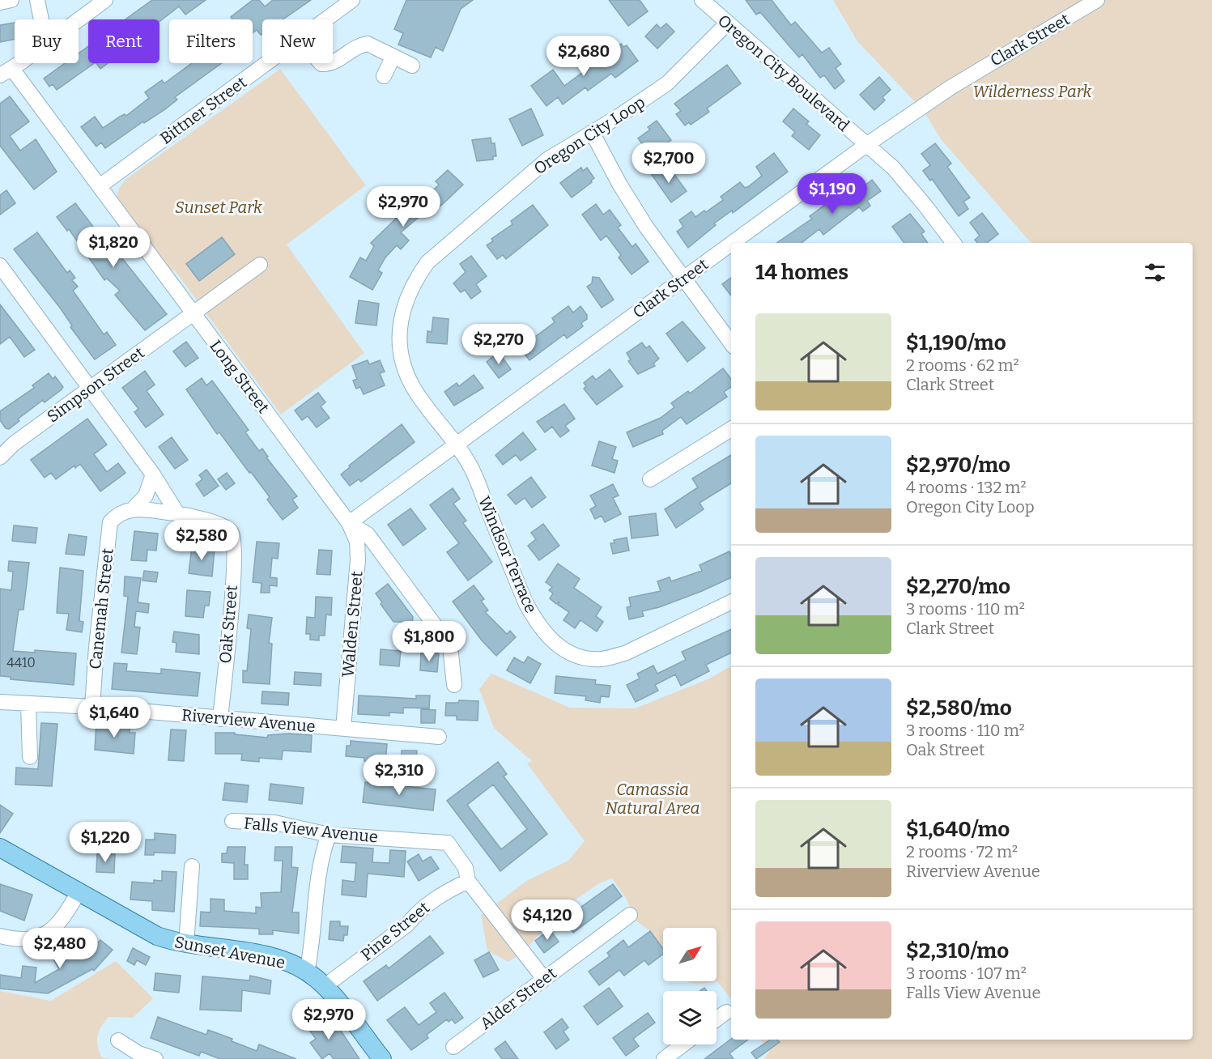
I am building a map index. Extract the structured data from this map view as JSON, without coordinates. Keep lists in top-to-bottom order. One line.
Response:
{"streets":{"main road":["Sunset Avenue"],"street":["Clark Street","Oregon City Boulevard","Bittner Street","Oregon City Loop","Long Street","Simpson Street","Windsor Terrace","Canemah Street","Oak Street","Walden Street","Riverview Avenue","Falls View Avenue","Pine Street","Alder Street"]},"crossings":[["Clark Street","Oregon City Boulevard"],["Clark Street","Oregon City Loop"],["Clark Street","Long Street"],["Clark Street","Windsor Terrace"],["Clark Street","Walden Street"],["Oregon City Boulevard","Oregon City Loop"],["Bittner Street","Long Street"],["Oregon City Loop","Windsor Terrace"],["Long Street","Simpson Street"],["Long Street","Walden Street"],["Canemah Street","Riverview Avenue"],["Oak Street","Riverview Avenue"],["Walden Street","Riverview Avenue"],["Falls View Avenue","Pine Street"],["Pine Street","Sunset Avenue"]],"parks":["Wilderness Park","Sunset Park","Camassia Natural Area"],"house_numbers":["4410"],"north":"top right","page":{"chip":["Buy","Rent","Filters","New"],"price":["$2,680","$2,700","$1,190","$2,970","$1,820","$2,270","$2,580","$1,800","$1,640","$2,310","$1,220","$4,120","$2,480","$2,970"],"heading":"14 homes","list":[{"name":"$1,190/mo","note":"2 rooms · 62 m² · Clark Street"},{"name":"$2,970/mo","note":"4 rooms · 132 m² · Oregon City Loop"},{"name":"$2,270/mo","note":"3 rooms · 110 m² · Clark Street"},{"name":"$2,580/mo","note":"3 rooms · 110 m² · Oak Street"},{"name":"$1,640/mo","note":"2 rooms · 72 m² · Riverview Avenue"},{"name":"$2,310/mo","note":"3 rooms · 107 m² · Falls View Avenue"}]}}
